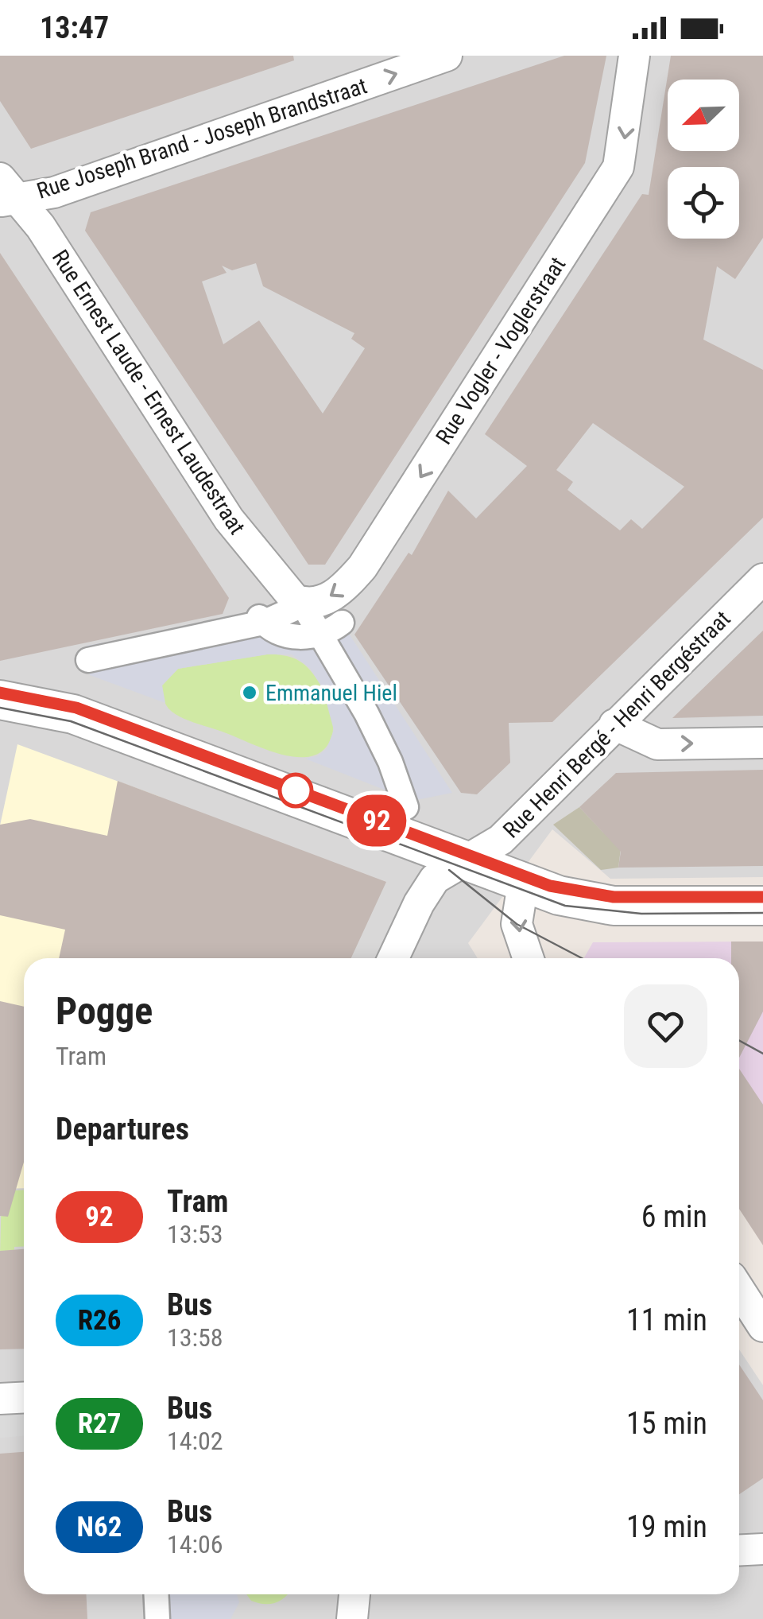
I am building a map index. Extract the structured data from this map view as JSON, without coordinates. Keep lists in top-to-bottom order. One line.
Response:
{"streets":{"street":["Rue Joseph Brand - Joseph Brandstraat","Rue Vogler - Voglerstraat","Rue Ernest Laude - Ernest Laudestraat","Rue Henri Bergé - Henri Bergéstraat"]},"crossings":[["Rue Joseph Brand - Joseph Brandstraat","Rue Ernest Laude - Ernest Laudestraat"],["Rue Vogler - Voglerstraat","Rue Ernest Laude - Ernest Laudestraat"]],"one_way":["Rue Joseph Brand - Joseph Brandstraat","Rue Vogler - Voglerstraat"],"places":["Emmanuel Hiel"],"lines":["tram line 92"],"north":"bottom left","page":{"status":"13:47","on_map":"92","heading":[["Pogge","Tram"],"Departures"],"list":[{"mark":"92","name":"Tram","note":"13:53","value":"6 min"},{"mark":"R26","name":"Bus","note":"13:58","value":"11 min"},{"mark":"R27","name":"Bus","note":"14:02","value":"15 min"},{"mark":"N62","name":"Bus","note":"14:06","value":"19 min"}]}}
